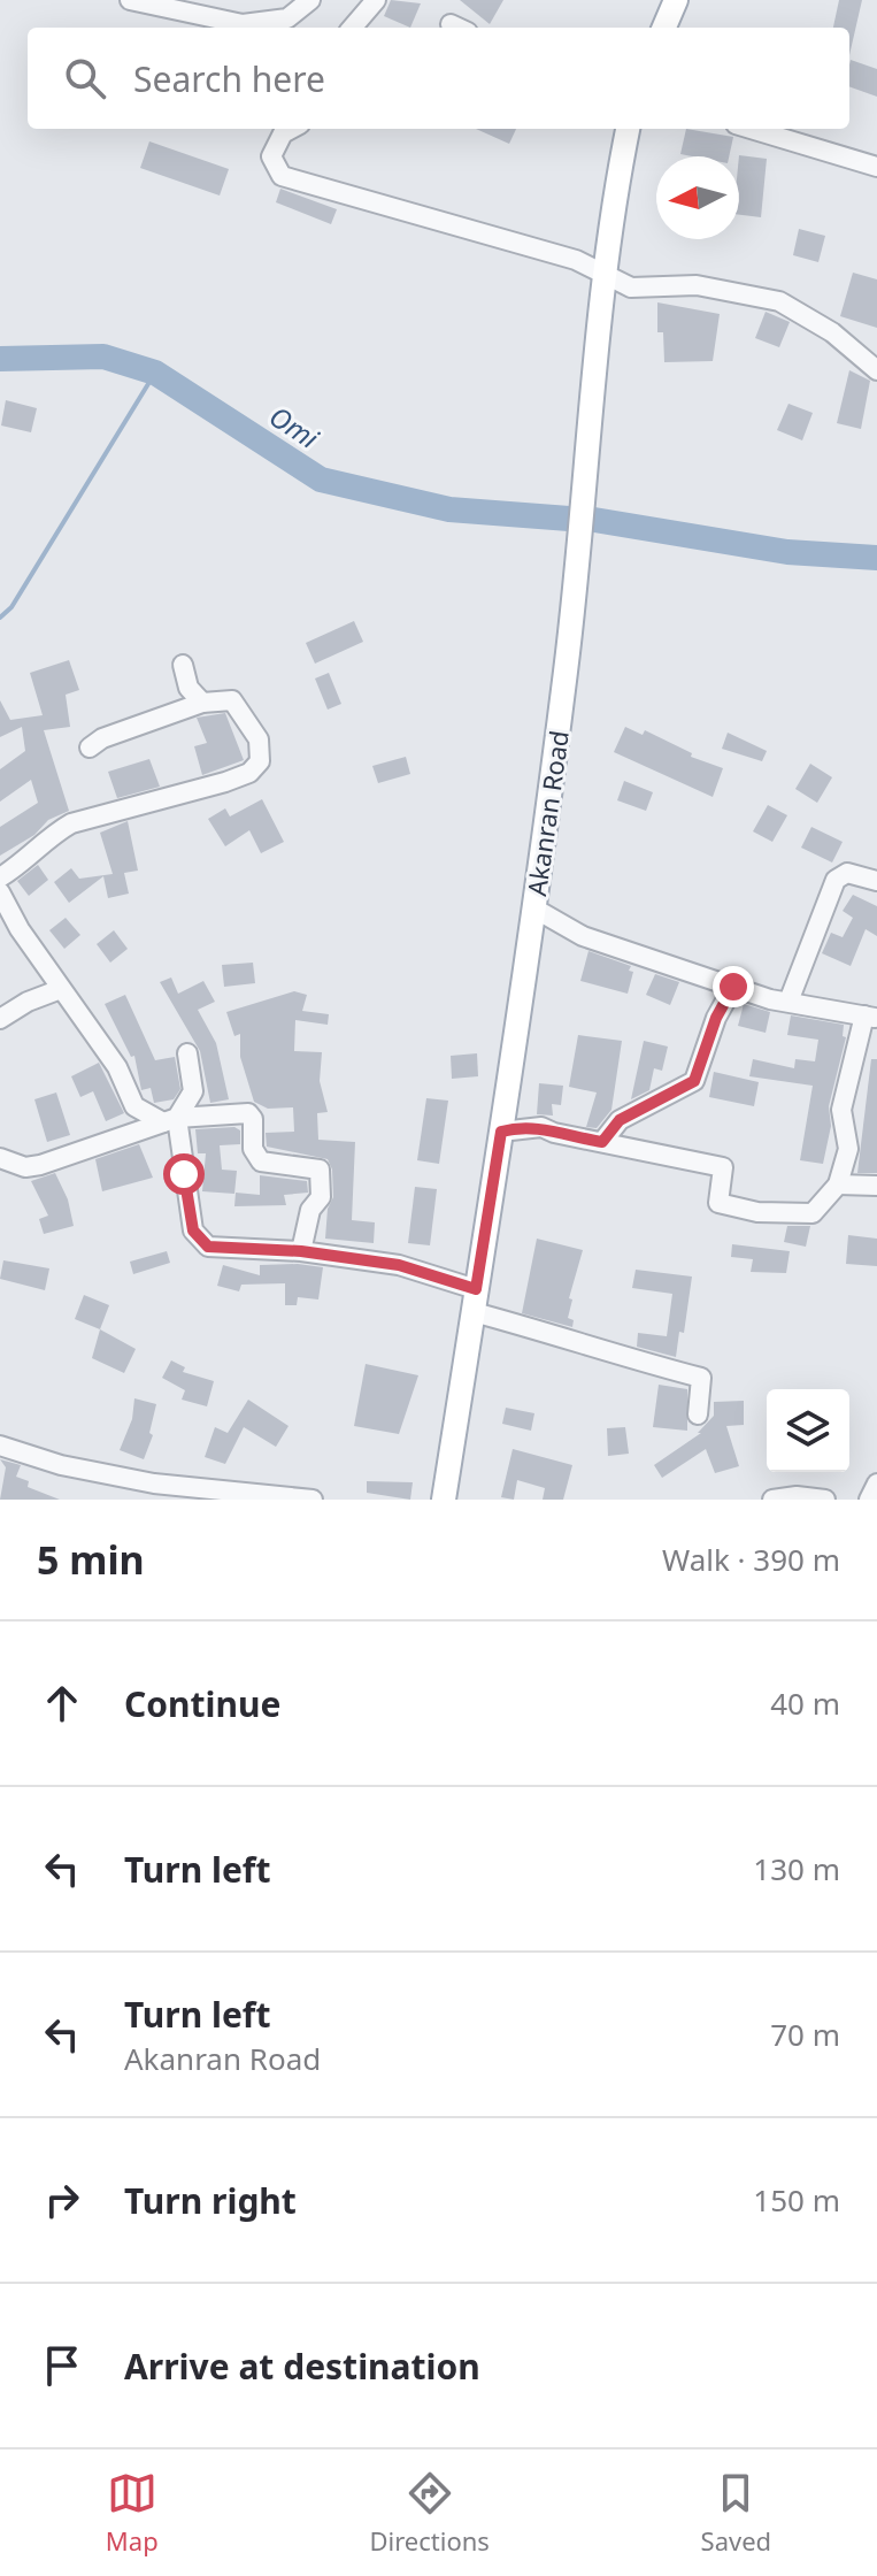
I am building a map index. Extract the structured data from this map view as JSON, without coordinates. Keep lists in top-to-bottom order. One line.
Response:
{"streets":{"main road":["Akanran Road"]},"water":["Omi"],"north":"left","page":{"search":"Search here","heading":["5 min","Walk · 390 m"],"list":[["Continue","40 m"],["Turn left","130 m"],["Turn left","Akanran Road","70 m"],["Turn right","150 m"],"Arrive at destination"],"nav":["Map","Directions","Saved"]}}
